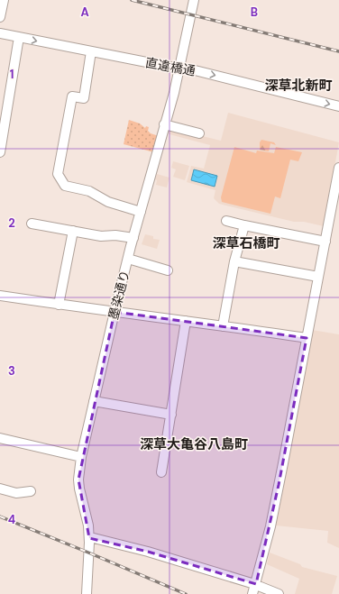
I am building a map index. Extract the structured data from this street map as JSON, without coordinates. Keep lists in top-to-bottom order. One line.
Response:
{"streets":{"street":["直違橋通","墨染通り"]},"crossings":[["直違橋通","墨染通り"]],"one_way":["直違橋通"],"districts":["深草北新町","深草石橋町","深草大亀谷八島町"],"grid":{"columns":["A","B"],"rows":["1","2","3","4"]}}
